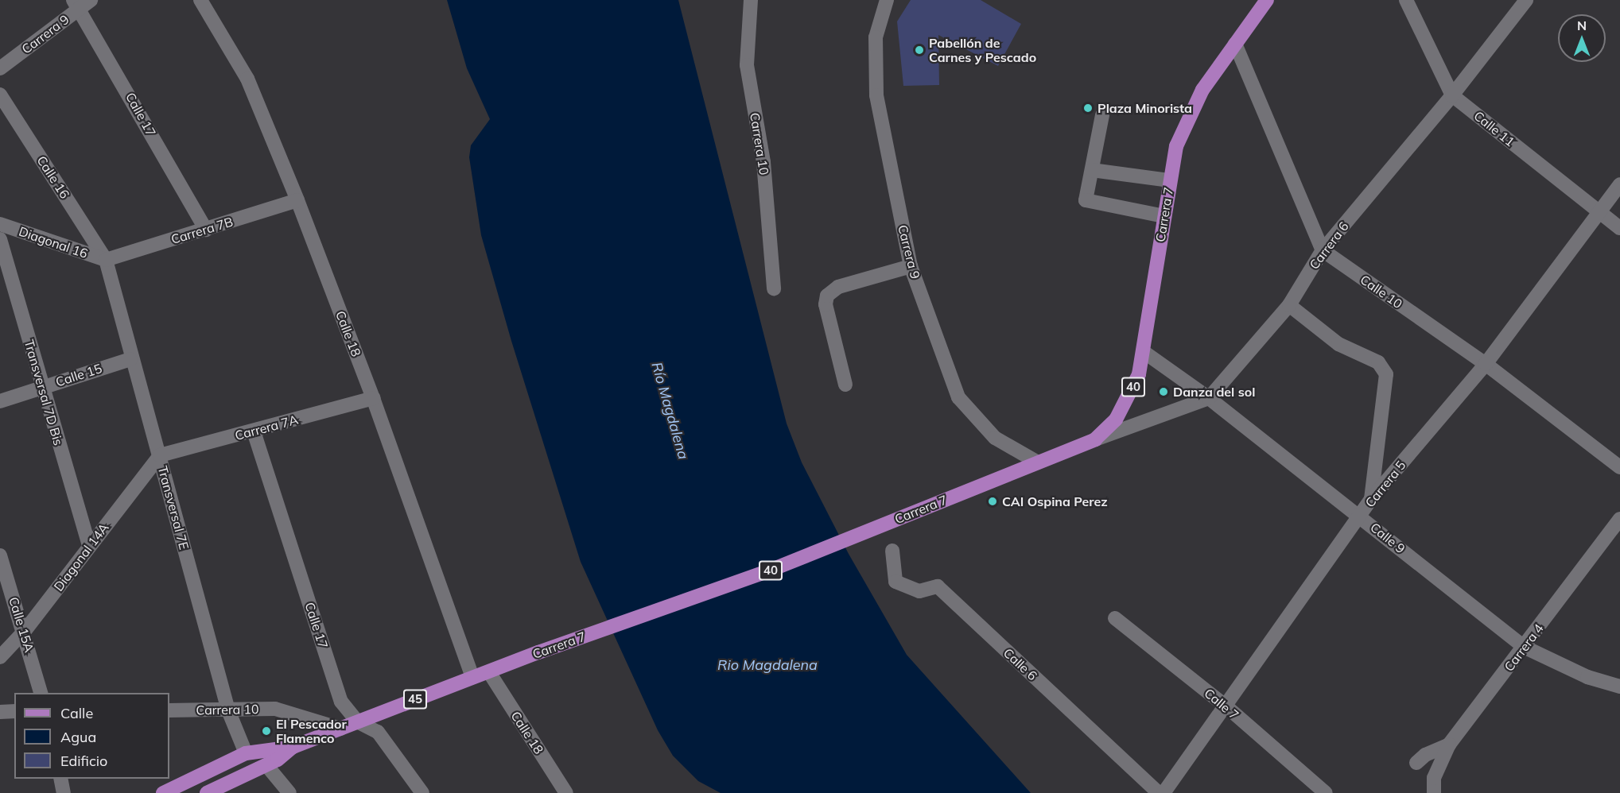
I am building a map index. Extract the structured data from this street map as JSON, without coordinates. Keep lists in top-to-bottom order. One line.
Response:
{"streets":{"main road":["Carrera 7","40","45"],"street":["Carrera 9","Calle 17","Calle 11","Carrera 10","Calle 16","Carrera 7B","Diagonal 16","Carrera 6","Calle 10","Calle 18","Calle 15","Transversal 7D Bis","Carrera 7A","Carrera 5","Transversal 7E","Calle 9","Diagonal 14A","Calle 15A","Carrera 4","Calle 6","Calle 7"]},"crossings":[["Carrera 9","Calle 17"],["Carrera 9","Carrera 7"],["Calle 17","Carrera 7"],["Calle 17","Carrera 7B"],["Calle 17","Carrera 7A"],["Calle 11","Carrera 6"],["Calle 11","Carrera 5"],["Carrera 10","Carrera 7"],["Carrera 10","Transversal 7E"],["Calle 16","Carrera 7B"],["Calle 16","Diagonal 16"],["Calle 16","Transversal 7E"],["Carrera 7","Carrera 6"],["Carrera 7","Calle 18"],["Carrera 7","Transversal 7E"],["Carrera 7","Calle 9"],["Carrera 7B","Diagonal 16"],["Carrera 7B","Calle 18"],["Carrera 7B","Transversal 7E"],["Diagonal 16","Transversal 7E"],["Carrera 6","Calle 10"],["Carrera 6","Calle 9"],["Calle 10","Carrera 5"],["Calle 18","Carrera 7A"],["Calle 15","Transversal 7D Bis"],["Calle 15","Transversal 7E"],["Transversal 7D Bis","Diagonal 14A"],["Carrera 7A","Transversal 7E"],["Carrera 7A","Diagonal 14A"],["Carrera 5","Calle 9"],["Carrera 5","Calle 7"],["Transversal 7E","Diagonal 14A"],["Calle 9","Carrera 4"],["Diagonal 14A","Calle 15A"]],"water":["Río Magdalena","Rio Magdalena"],"places":["Pabellón de Carnes y Pescado","Plaza Minorista","Danza del sol","CAI Ospina Perez","El Pescador Flamenco"],"legend":["Calle","Agua","Edificio"],"north":"top"}
